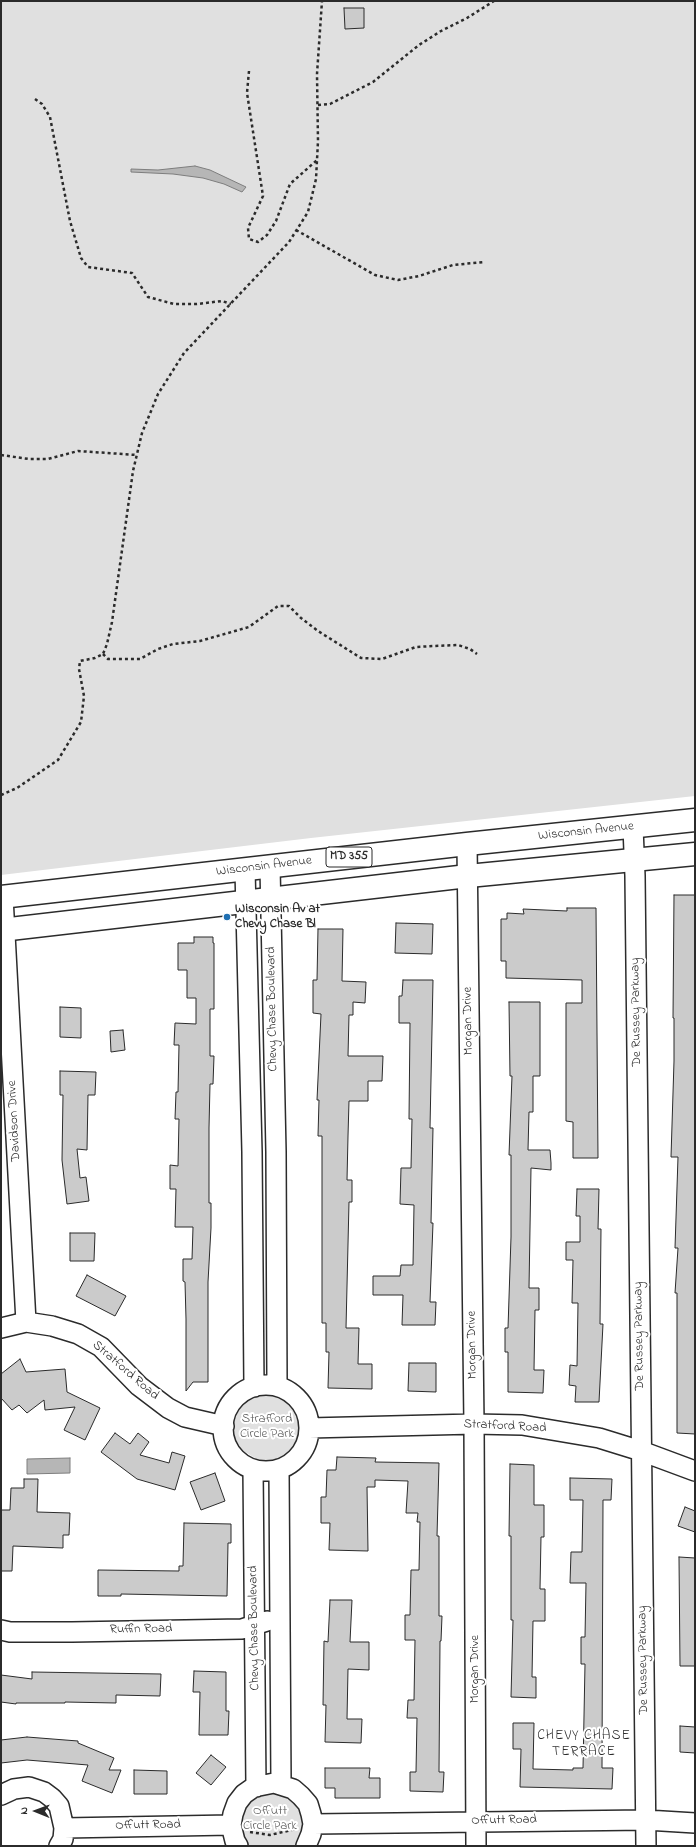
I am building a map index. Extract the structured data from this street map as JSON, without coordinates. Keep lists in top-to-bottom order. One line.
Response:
{"streets":{"main road":["Wisconsin Avenue","MD 355"],"street":["Chevy Chase Boulevard","De Russey Parkway","Morgan Drive","Davidson Drive","Stratford Road","Ruffin Road","Offutt Road"]},"crossings":[["Wisconsin Avenue","Chevy Chase Boulevard"],["Wisconsin Avenue","De Russey Parkway"],["Wisconsin Avenue","Morgan Drive"],["Wisconsin Avenue","Davidson Drive"],["Chevy Chase Boulevard","Stratford Road"],["Chevy Chase Boulevard","Ruffin Road"],["De Russey Parkway","Stratford Road"],["De Russey Parkway","Offutt Road"],["Morgan Drive","Stratford Road"],["Morgan Drive","Offutt Road"],["Davidson Drive","Stratford Road"]],"districts":["CHEVY CHASE TERRACE"],"parks":["Strafford Circle Park","Offutt Circle Park"],"places":["Wisconsin Av at Chevy Chase Bl"],"north":"left"}
